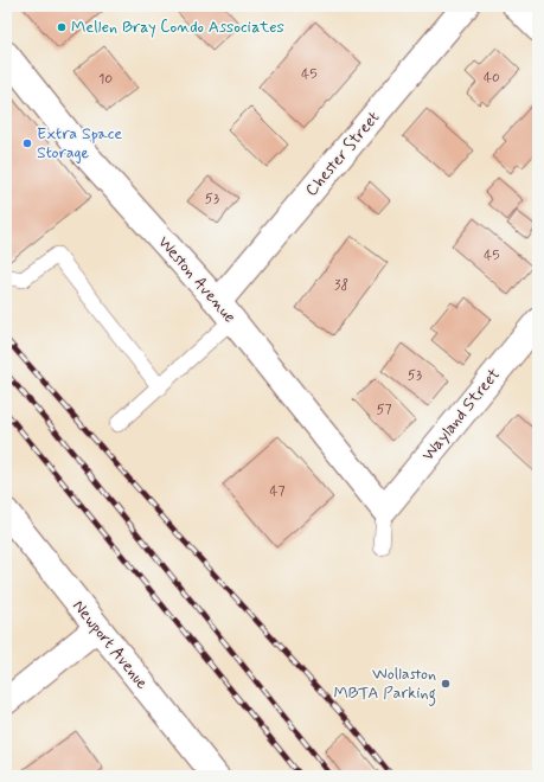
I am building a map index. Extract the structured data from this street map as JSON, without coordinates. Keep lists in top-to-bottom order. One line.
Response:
{"streets":{"street":["Chester Street","Weston Avenue","Wayland Street","Newport Avenue"]},"crossings":[["Chester Street","Weston Avenue"],["Weston Avenue","Wayland Street"]],"places":["Mellen Bray Condo Associates","Extra Space Storage","Wollaston MBTA Parking"],"house_numbers":["45","40","10","53","45","38","53","57","47"]}
